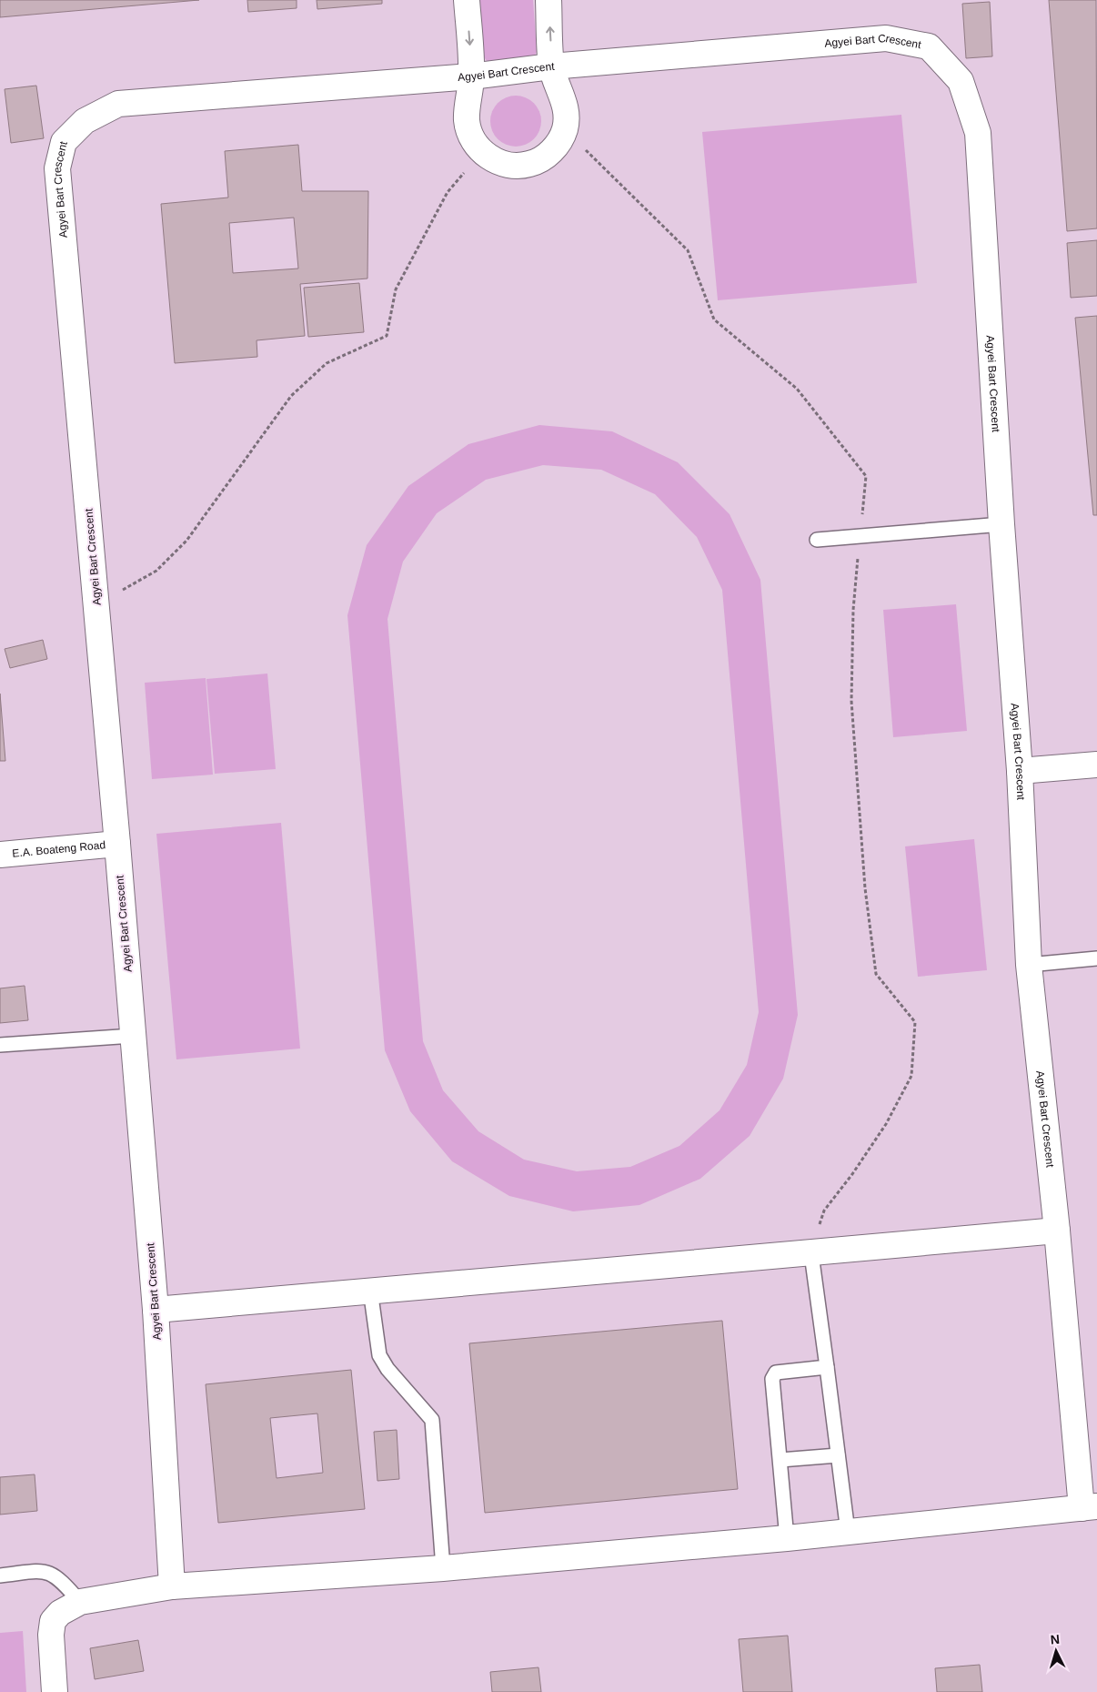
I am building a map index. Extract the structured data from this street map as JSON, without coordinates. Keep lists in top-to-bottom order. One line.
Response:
{"streets":{"street":["Agyei Bart Crescent","E.A. Boateng Road"]},"crossings":[["Agyei Bart Crescent","E.A. Boateng Road"]],"north":"top"}
